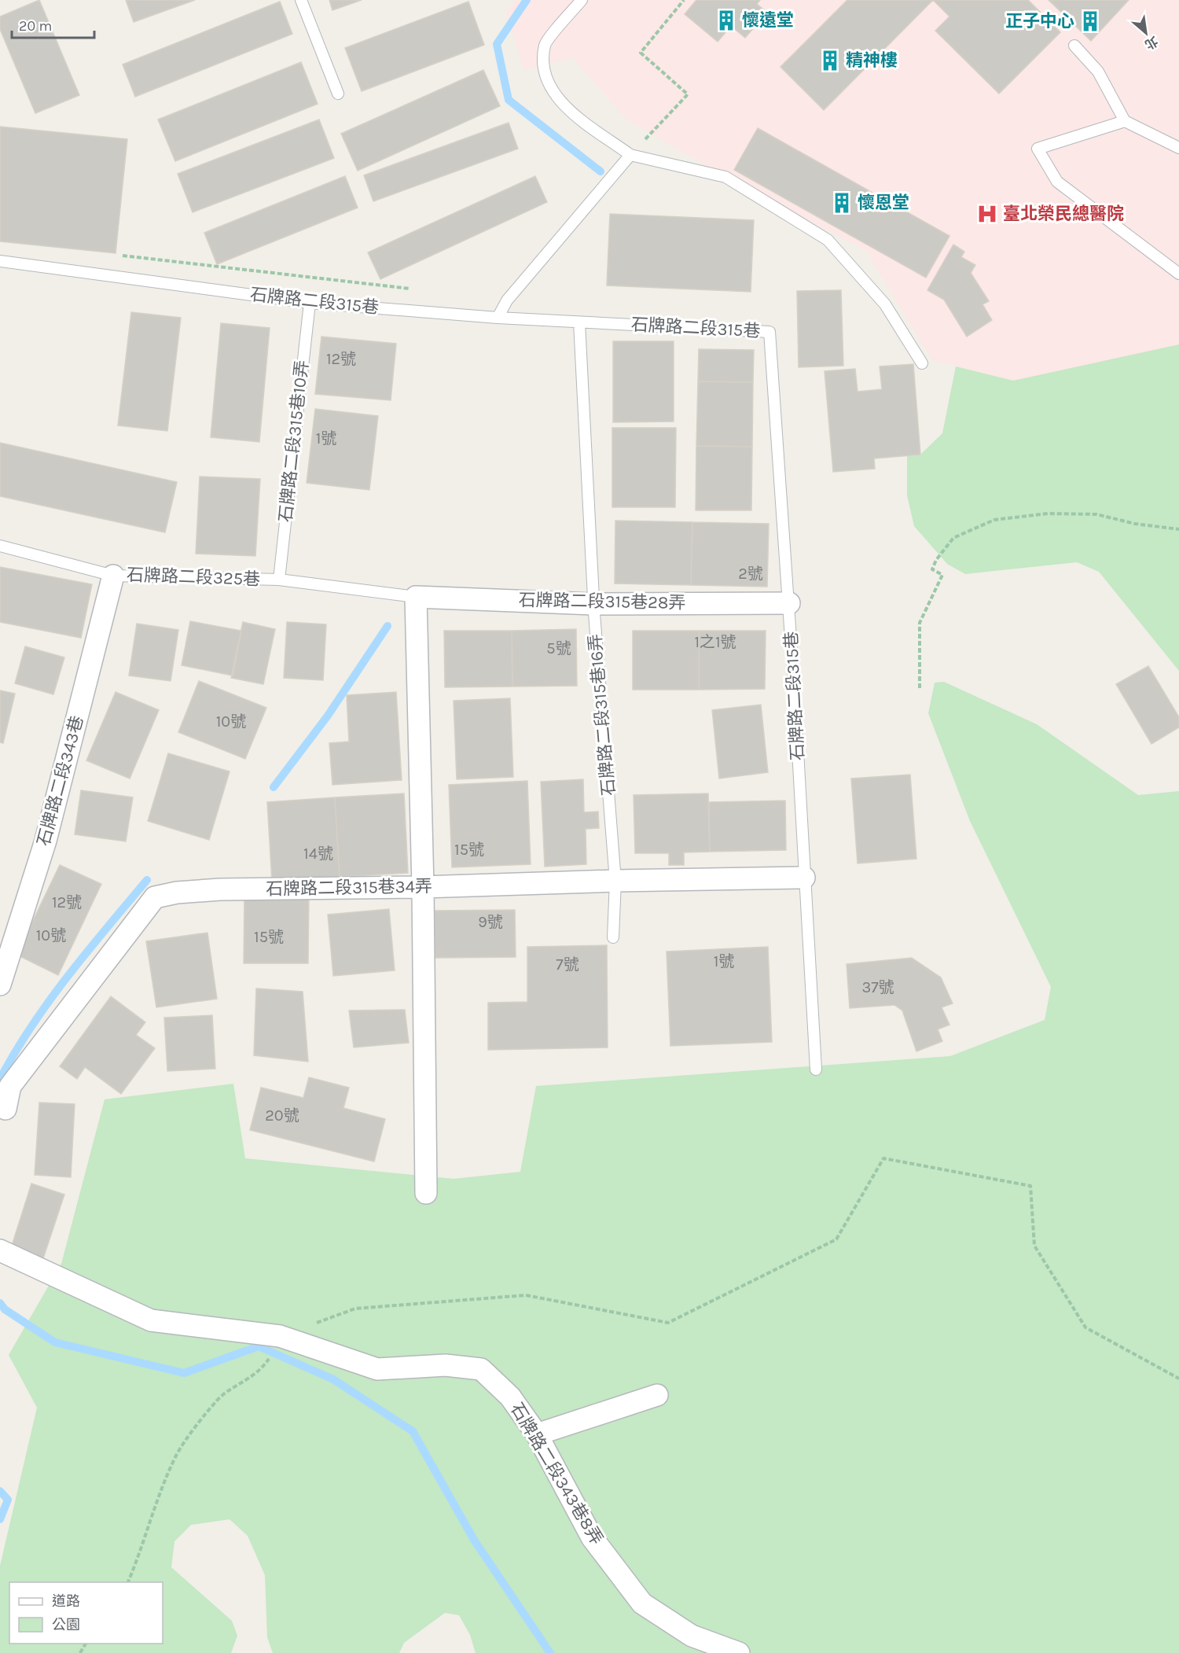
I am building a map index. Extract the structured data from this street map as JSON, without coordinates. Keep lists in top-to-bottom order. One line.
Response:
{"streets":{"street":["石牌路二段315巷28弄","石牌路二段343巷","石牌路二段315巷34弄","石牌路二段343巷8弄"],"lane":["石牌路二段315巷","石牌路二段315巷10弄","石牌路二段325巷","石牌路二段315巷16弄"]},"crossings":[["石牌路二段315巷","石牌路二段315巷10弄"],["石牌路二段315巷","石牌路二段315巷28弄"],["石牌路二段315巷","石牌路二段315巷16弄"],["石牌路二段315巷","石牌路二段315巷34弄"],["石牌路二段315巷10弄","石牌路二段325巷"],["石牌路二段325巷","石牌路二段315巷28弄"],["石牌路二段325巷","石牌路二段343巷"],["石牌路二段315巷28弄","石牌路二段315巷16弄"],["石牌路二段315巷16弄","石牌路二段315巷34弄"]],"places":{"building":["懷遠堂","正子中心","精神樓","懷恩堂"],"hospital":["臺北榮民總醫院"]},"house_numbers":["12號","1號","2號","1之1號","5號","10號","15號","14號","12號","9號","10號","15號","1號","7號","37號","20號"],"legend":["道路","公園"],"scale_bar":"20 m","north":"bottom right"}
